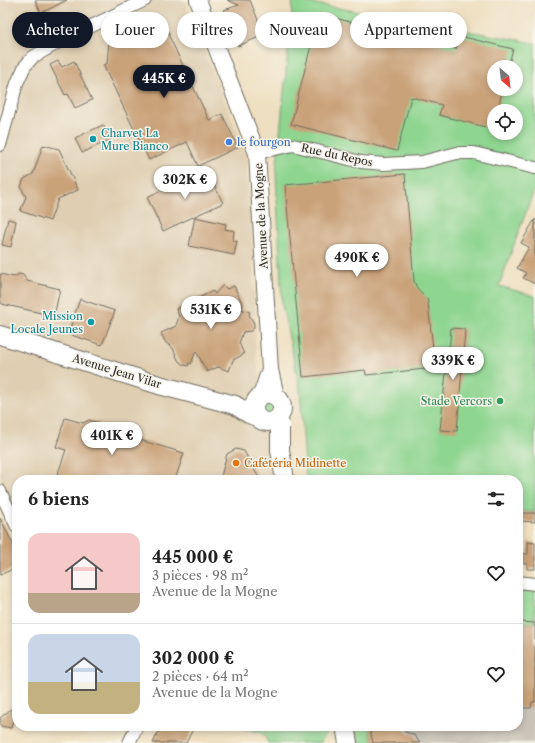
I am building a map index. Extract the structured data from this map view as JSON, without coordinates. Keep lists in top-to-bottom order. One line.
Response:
{"streets":{"main road":["Avenue Jean Vilar"],"street":["Rue du Repos","Avenue de la Mogne"]},"crossings":[["Rue du Repos","Avenue de la Mogne"]],"places":["Charvet La Mure Bianco","le fourgon","Mission Locale Jeunes","Stade Vercors","Cafétéria Midinette"],"north":"bottom right","page":{"chip":["Acheter","Louer","Filtres","Nouveau","Appartement"],"price":["445K €","302K €","490K €","531K €","339K €","401K €"],"heading":"6 biens","list":[{"name":"445 000 €","note":"3 pièces · 98 m² · Avenue de la Mogne"},{"name":"302 000 €","note":"2 pièces · 64 m² · Avenue de la Mogne"}]}}
